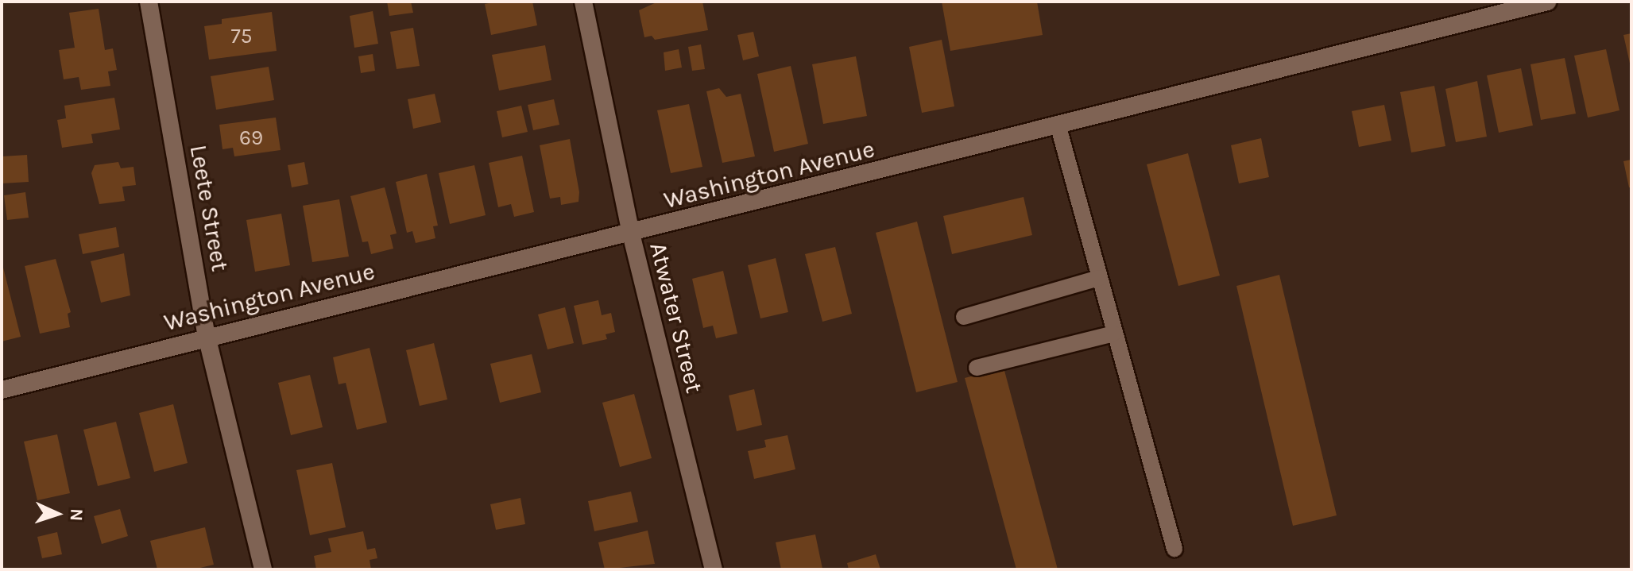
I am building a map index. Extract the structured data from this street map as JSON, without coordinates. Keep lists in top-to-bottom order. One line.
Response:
{"streets":{"street":["Washington Avenue","Leete Street","Atwater Street"]},"crossings":[["Washington Avenue","Leete Street"],["Washington Avenue","Atwater Street"]],"house_numbers":["75","69"],"north":"right"}
